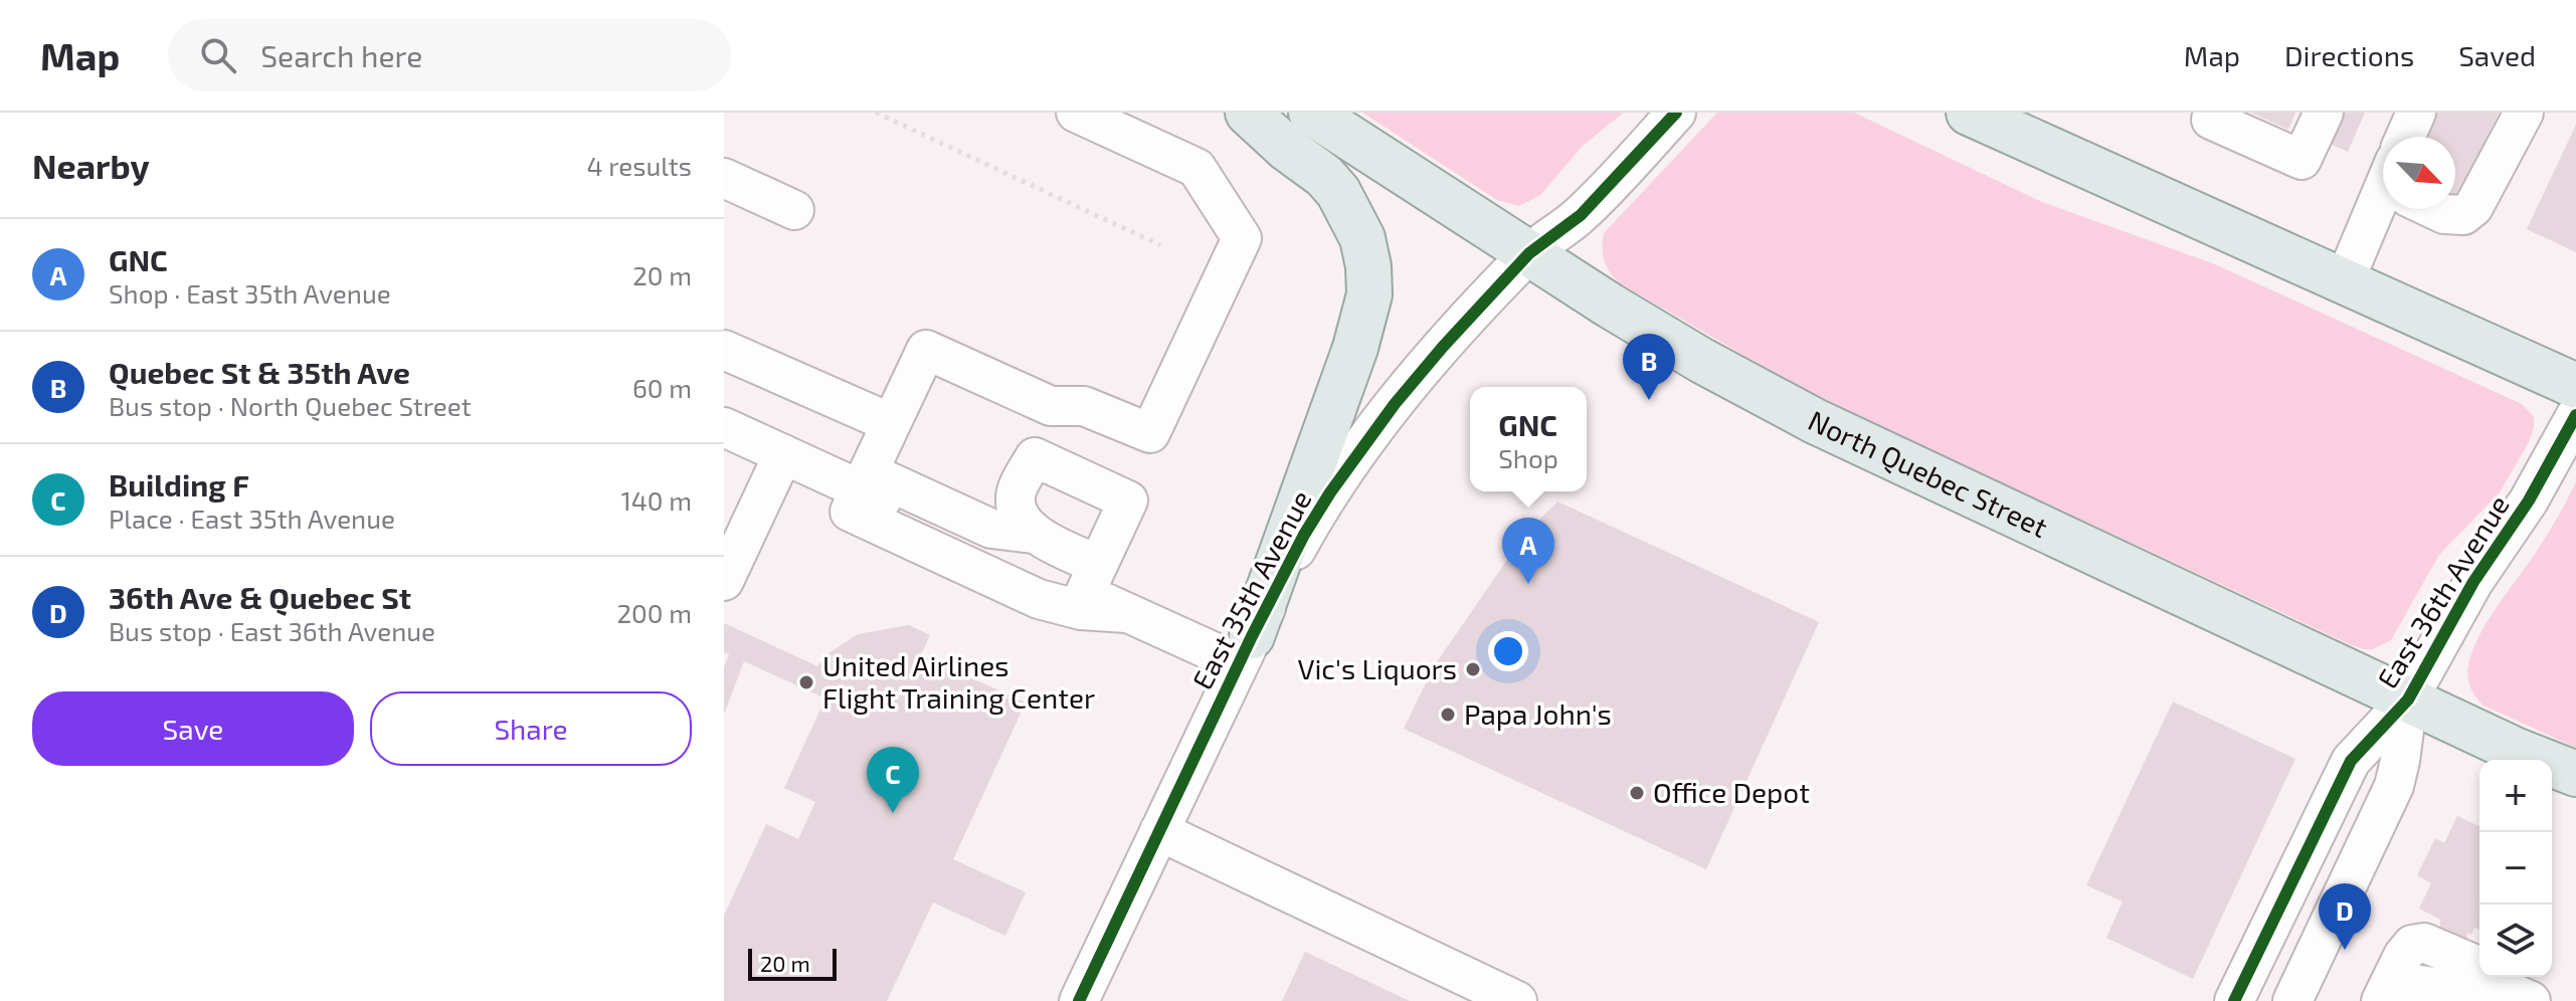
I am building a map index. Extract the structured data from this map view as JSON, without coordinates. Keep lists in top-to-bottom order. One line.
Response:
{"streets":{"main road":["North Quebec Street"],"street":["East 35th Avenue","East 36th Avenue"]},"crossings":[["North Quebec Street","East 35th Avenue"],["North Quebec Street","East 36th Avenue"]],"places":["Vic's Liquors","United Airlines Flight Training Center","Papa John's","Office Depot"],"scale_bar":"20 m","north":"bottom right","page":{"header":"Map","search":"Search here","nav":["Map","Directions","Saved"],"heading":["Nearby","4 results"],"list":[{"mark":"A","name":"GNC","note":"Shop · East 35th Avenue","value":"20 m"},{"mark":"B","name":"Quebec St & 35th Ave","note":"Bus stop · North Quebec Street","value":"60 m"},{"mark":"C","name":"Building F","note":"Place · East 35th Avenue","value":"140 m"},{"mark":"D","name":"36th Ave & Quebec St","note":"Bus stop · East 36th Avenue","value":"200 m"}],"pins":["B","A","C","D"],"popup":["GNC","Shop"],"buttons":["Save","Share"],"map_buttons":["+","−"],"scale":"20 m"}}
